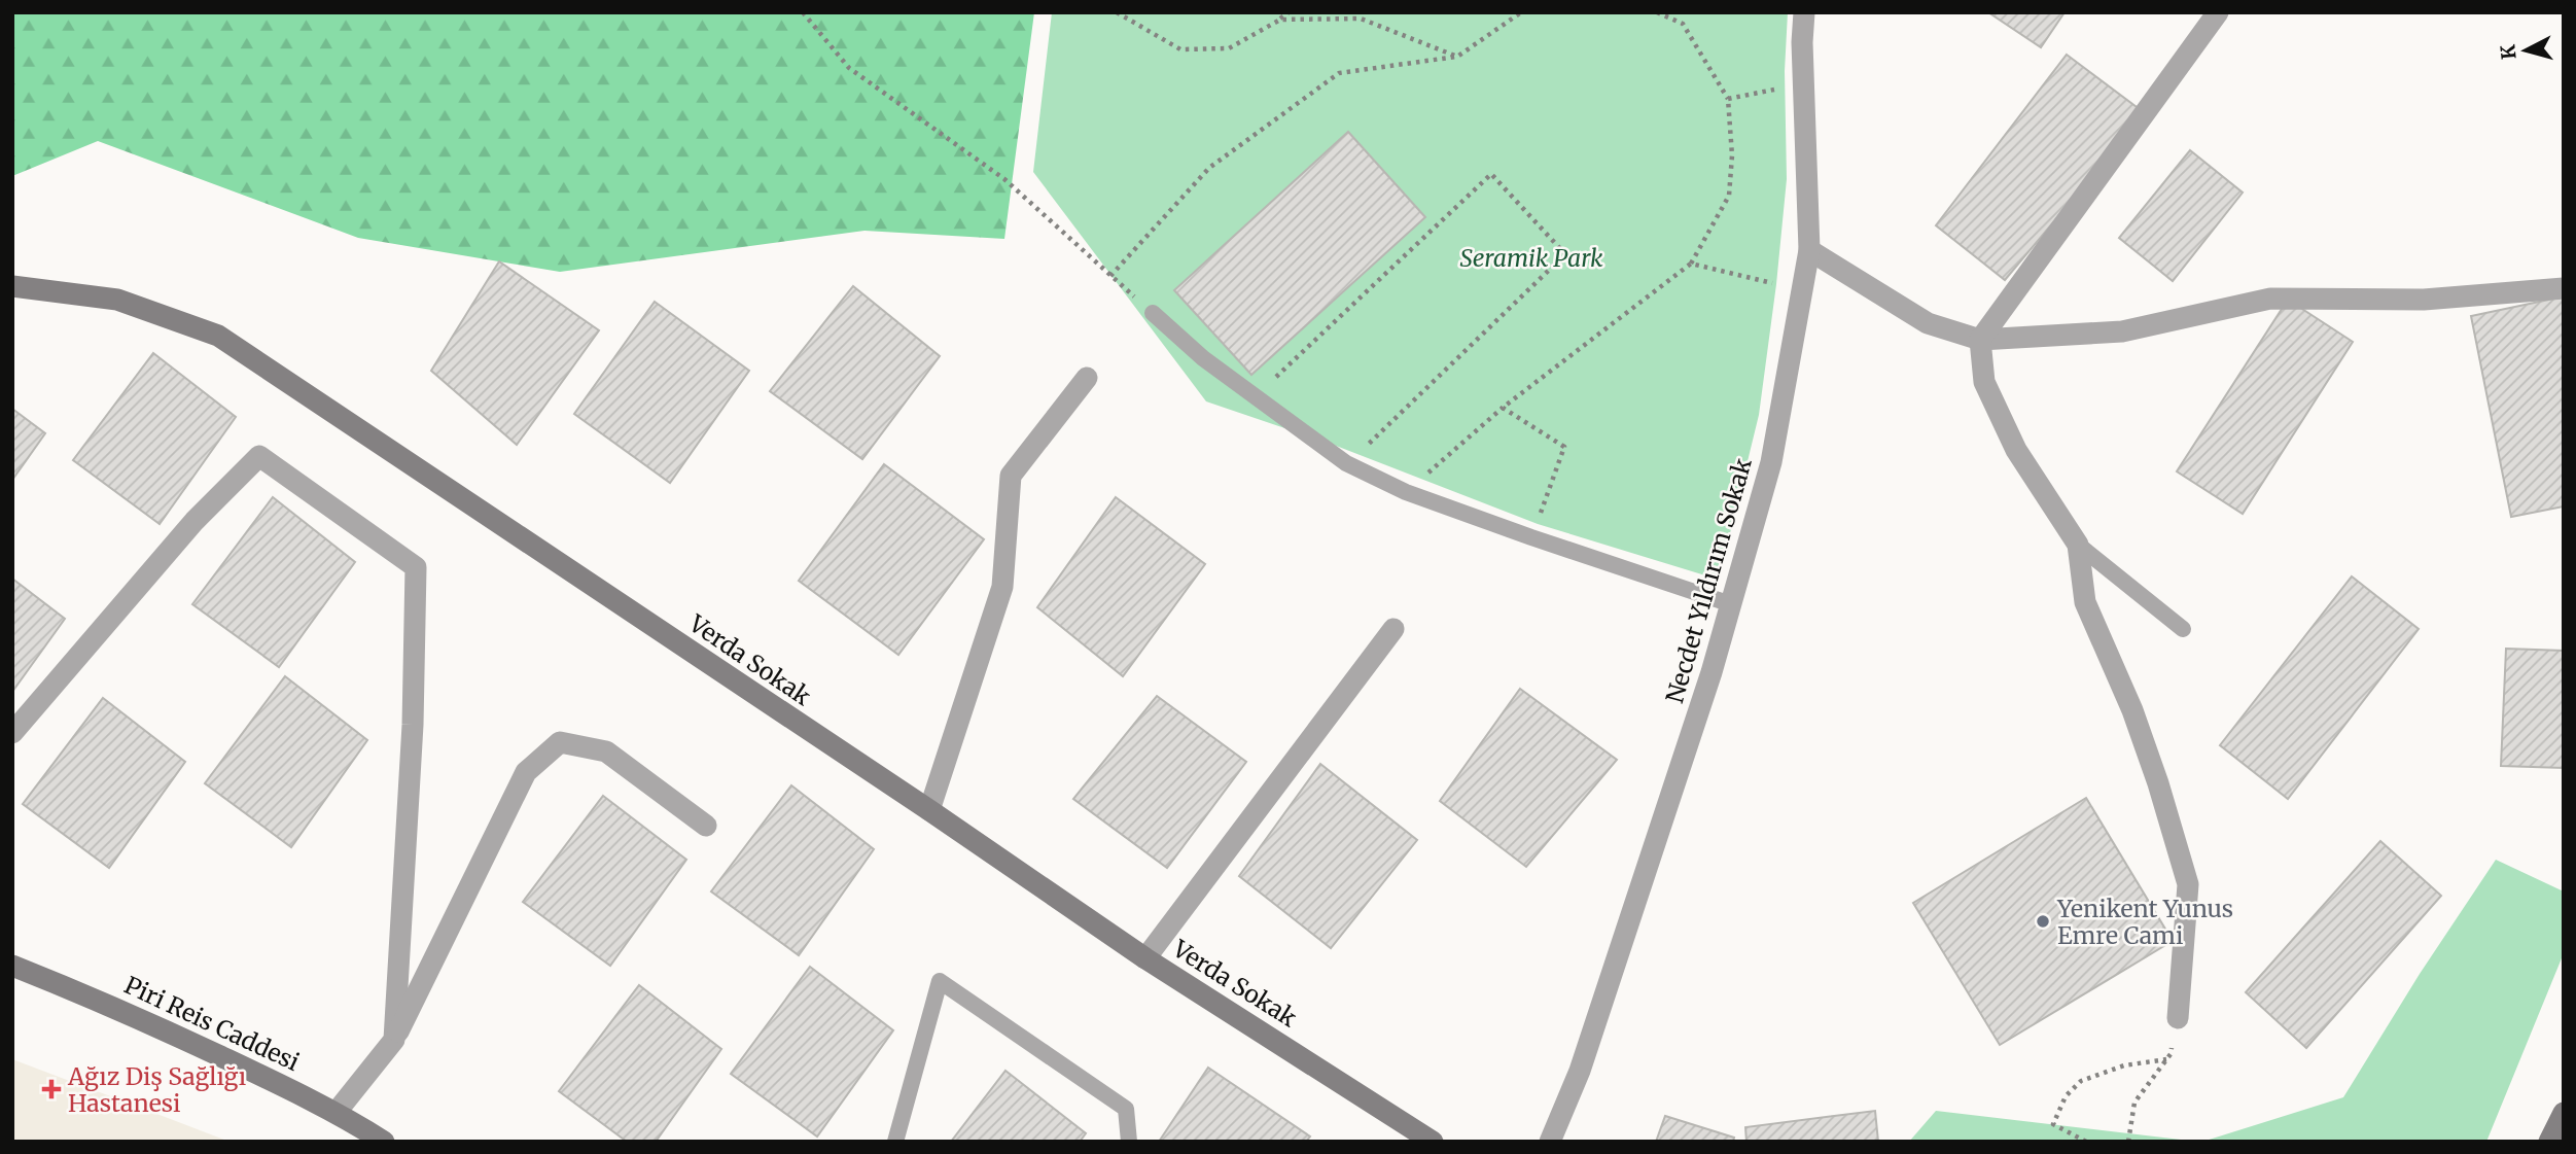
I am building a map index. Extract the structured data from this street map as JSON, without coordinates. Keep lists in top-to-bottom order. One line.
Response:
{"streets":{"street":["Necdet Yıldırım Sokak","Verda Sokak","Piri Reis Caddesi"]},"parks":["Seramik Park"],"places":{"other":["Yenikent Yunus Emre Cami"],"health":["Ağız Diş Sağlığı Hastanesi"]},"north":"left"}
